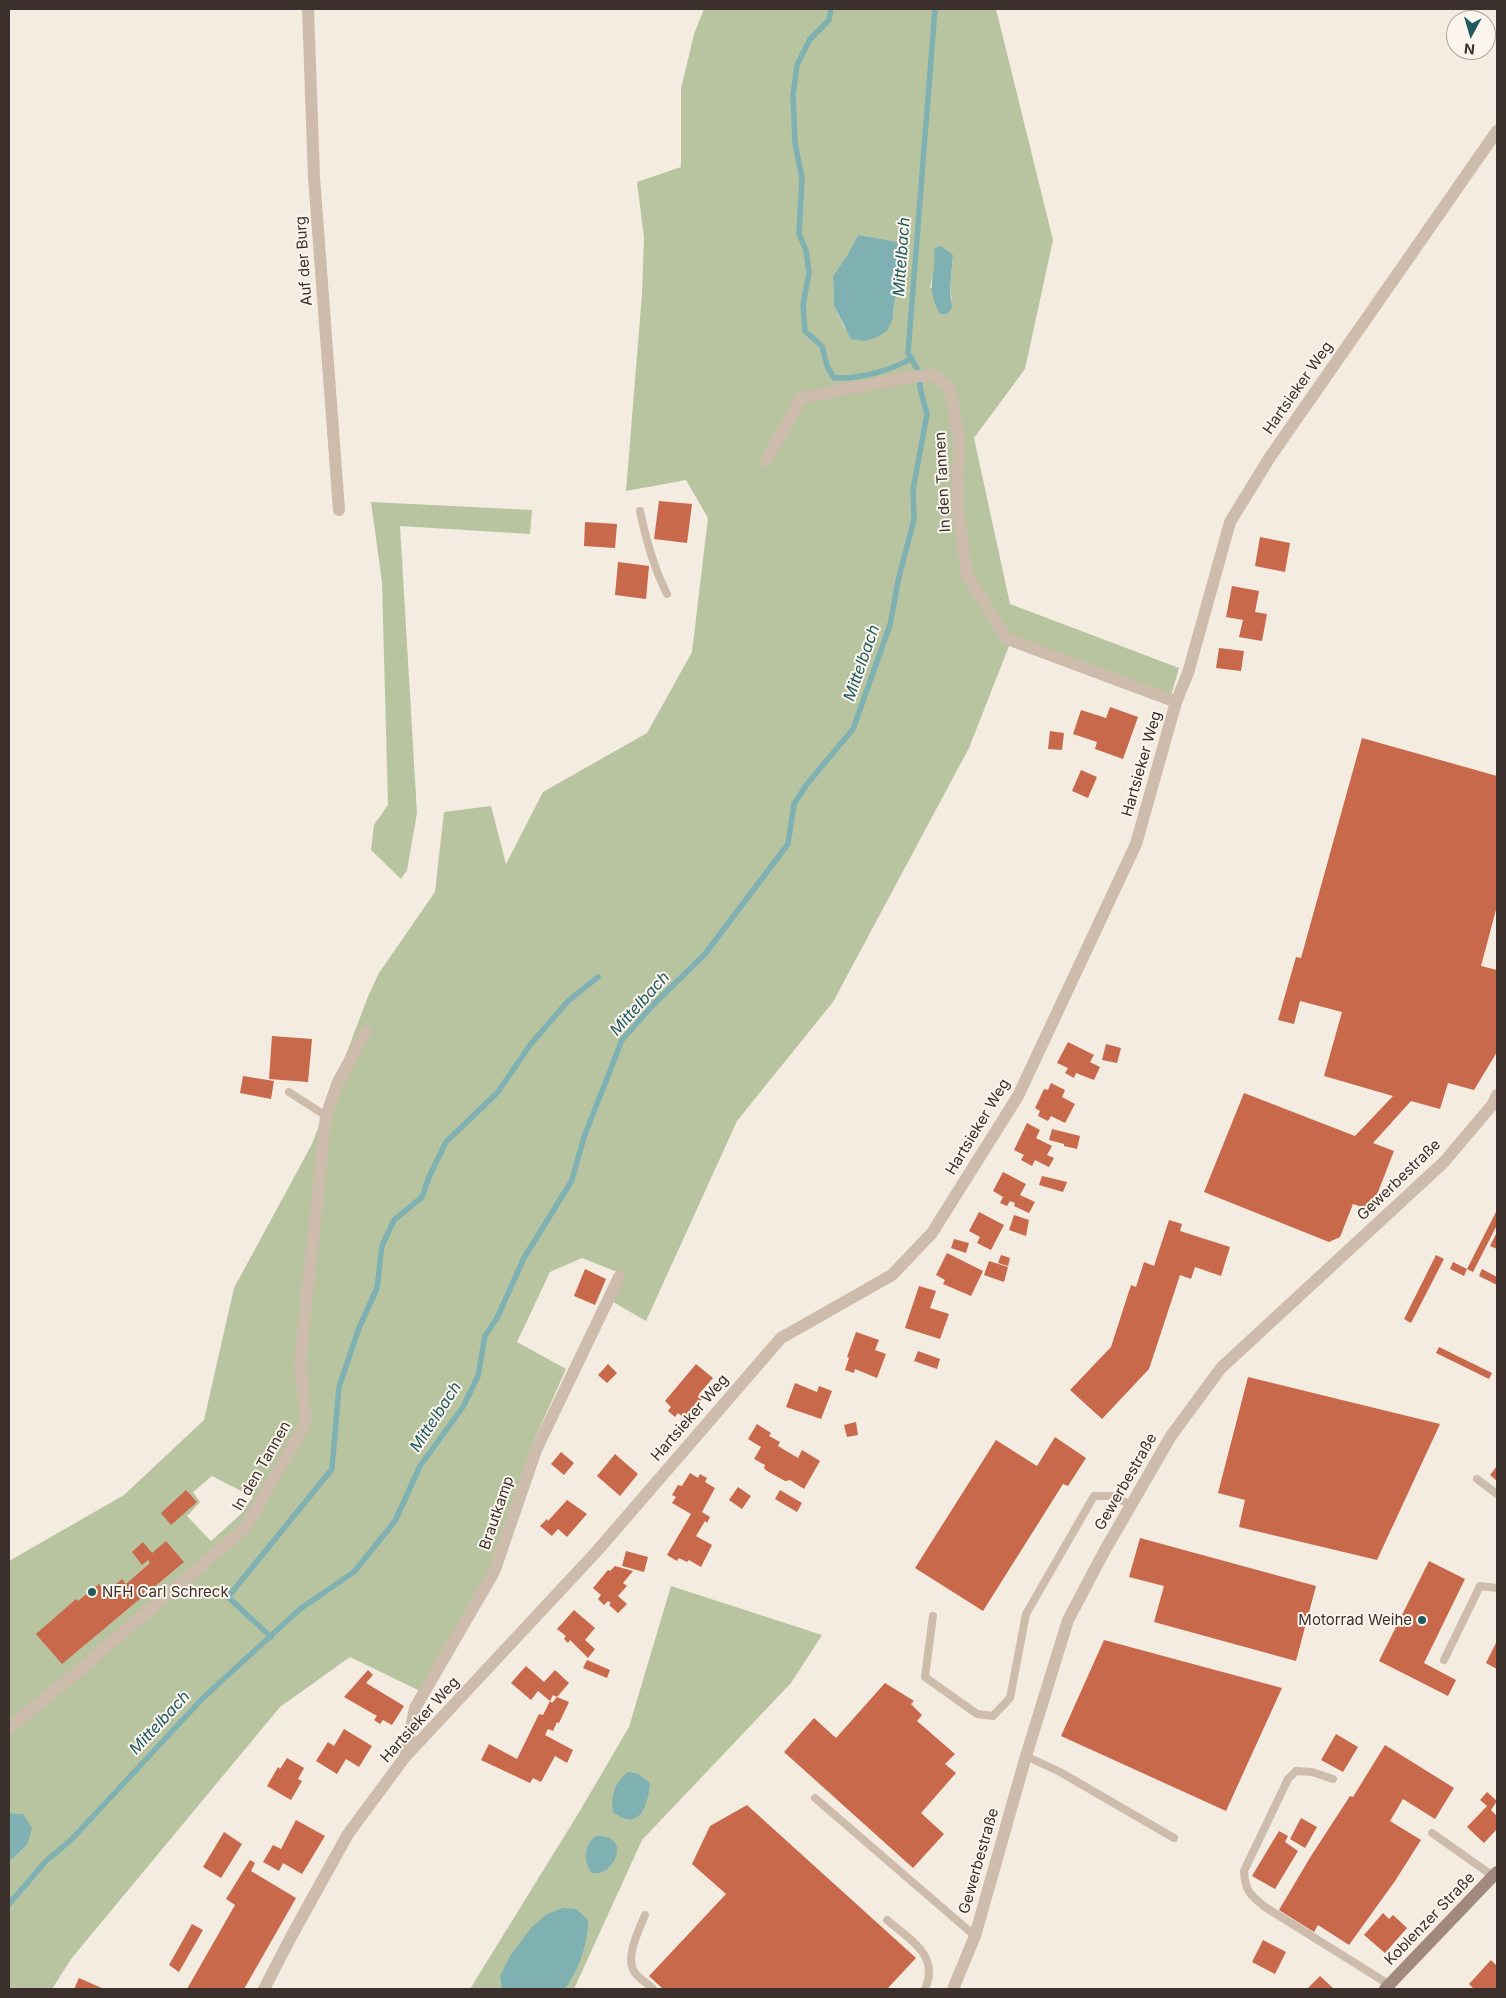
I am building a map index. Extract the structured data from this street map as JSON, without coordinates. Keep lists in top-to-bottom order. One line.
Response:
{"streets":{"main road":["Koblenzer Straße"],"street":["Auf der Burg","Hartsieker Weg","In den Tannen","Gewerbestraße","Brautkamp"]},"crossings":[["Hartsieker Weg","In den Tannen"],["Hartsieker Weg","Brautkamp"]],"water":["Mittelbach"],"places":["NFH Carl Schreck","Motorrad Weihe"],"north":"bottom"}
